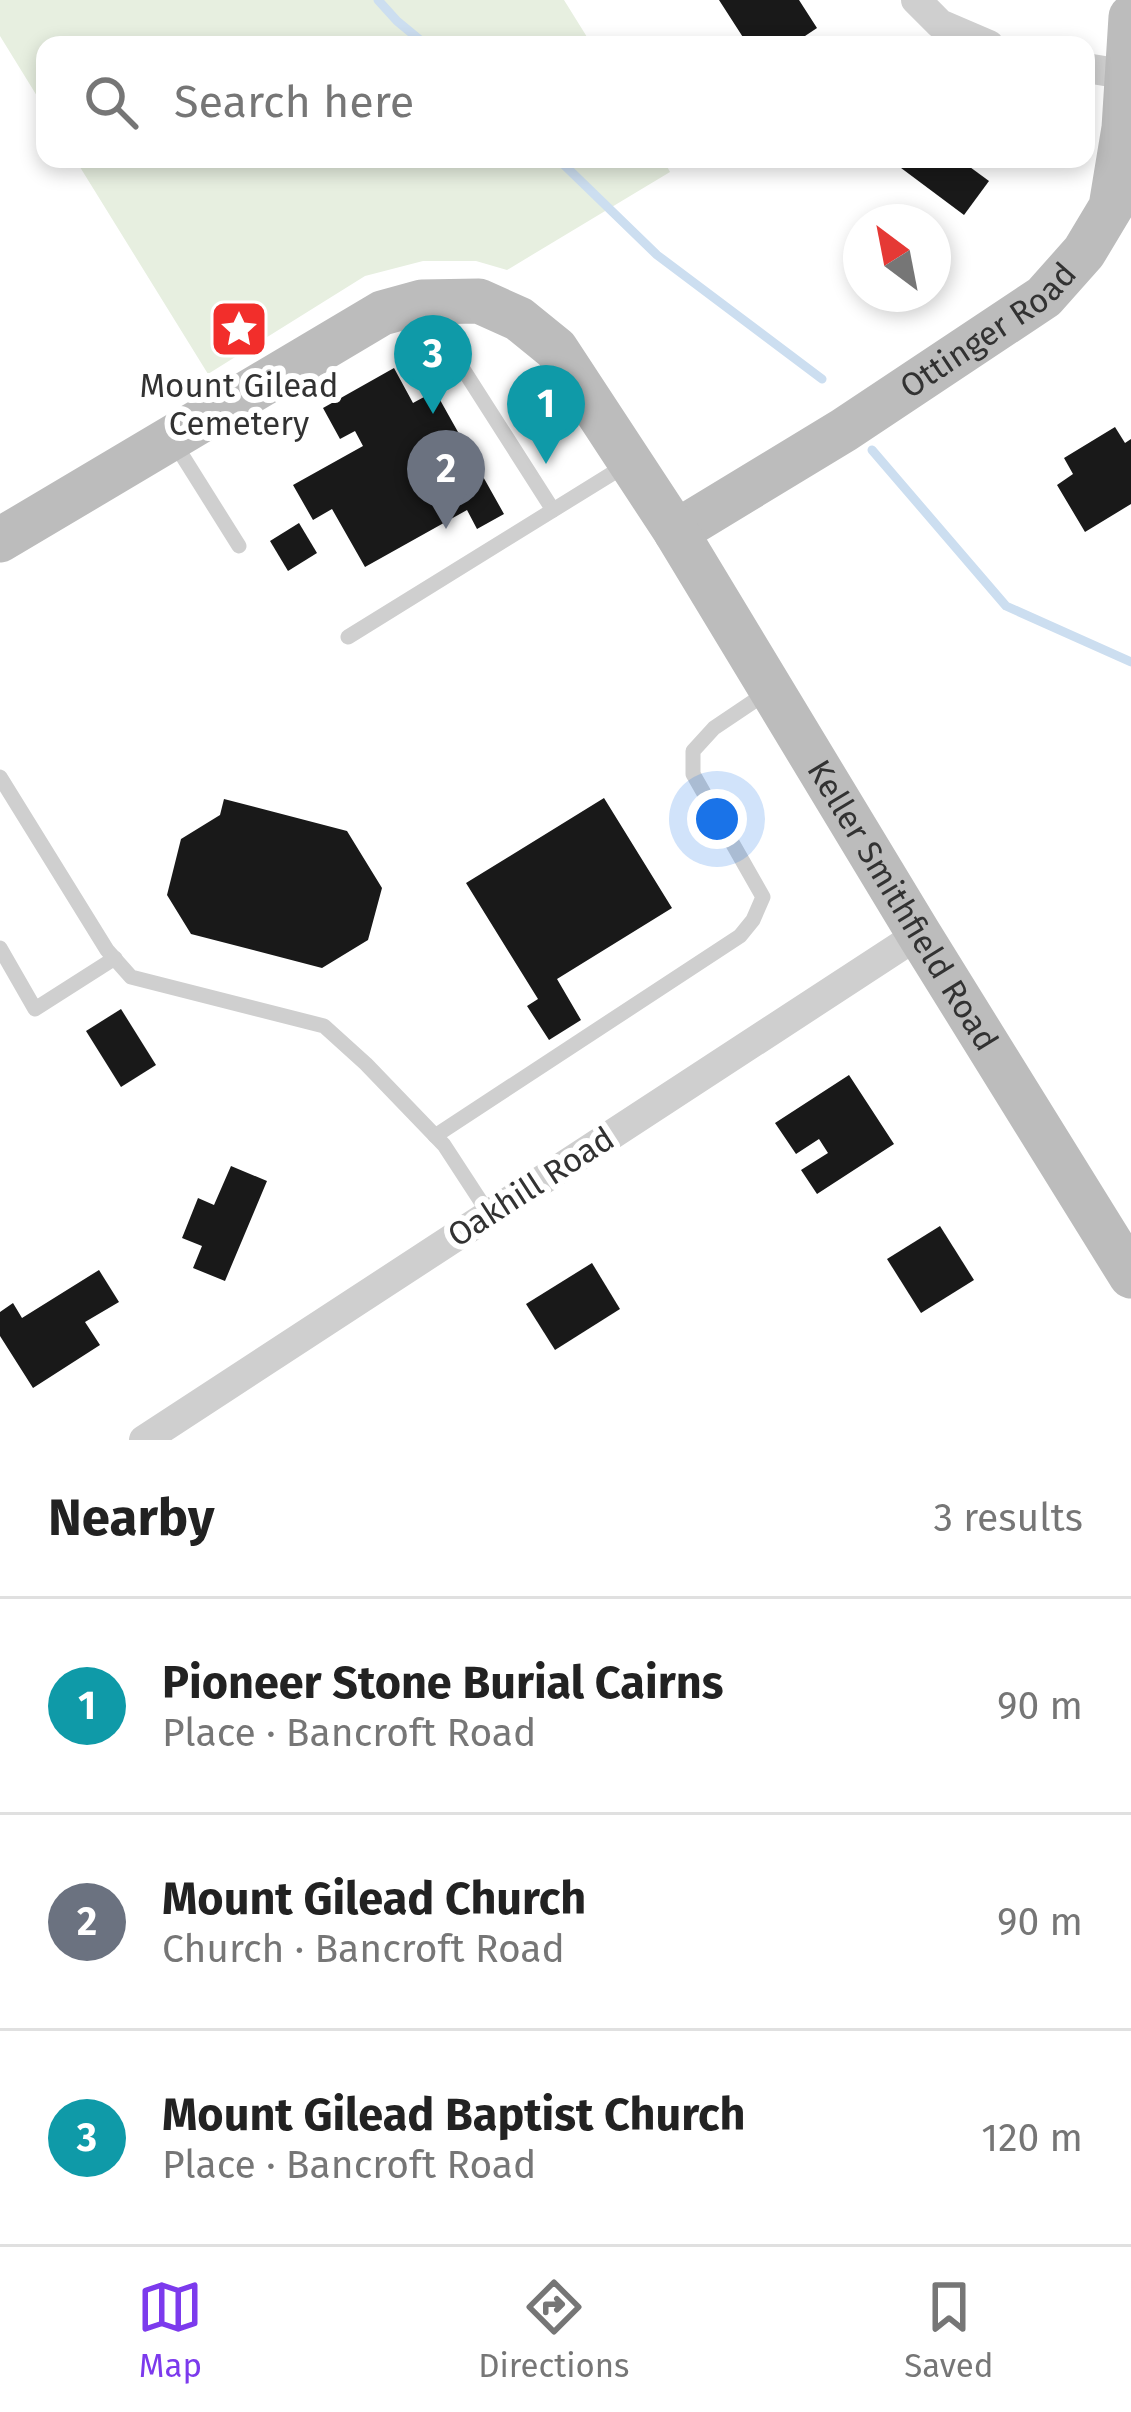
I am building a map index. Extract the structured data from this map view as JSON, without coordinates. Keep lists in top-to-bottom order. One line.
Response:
{"streets":{"street":["Ottinger Road","Keller Smithfield Road","Oakhill Road"]},"crossings":[["Ottinger Road","Keller Smithfield Road"],["Keller Smithfield Road","Oakhill Road"]],"places":{"place":["Mount Gilead Cemetery"]},"north":"top left","page":{"search":"Search here","pins":["3","1","2"],"heading":["Nearby","3 results"],"list":[{"mark":"1","name":"Pioneer Stone Burial Cairns","note":"Place · Bancroft Road","value":"90 m"},{"mark":"2","name":"Mount Gilead Church","note":"Church · Bancroft Road","value":"90 m"},{"mark":"3","name":"Mount Gilead Baptist Church","note":"Place · Bancroft Road","value":"120 m"}],"nav":["Map","Directions","Saved"]}}
